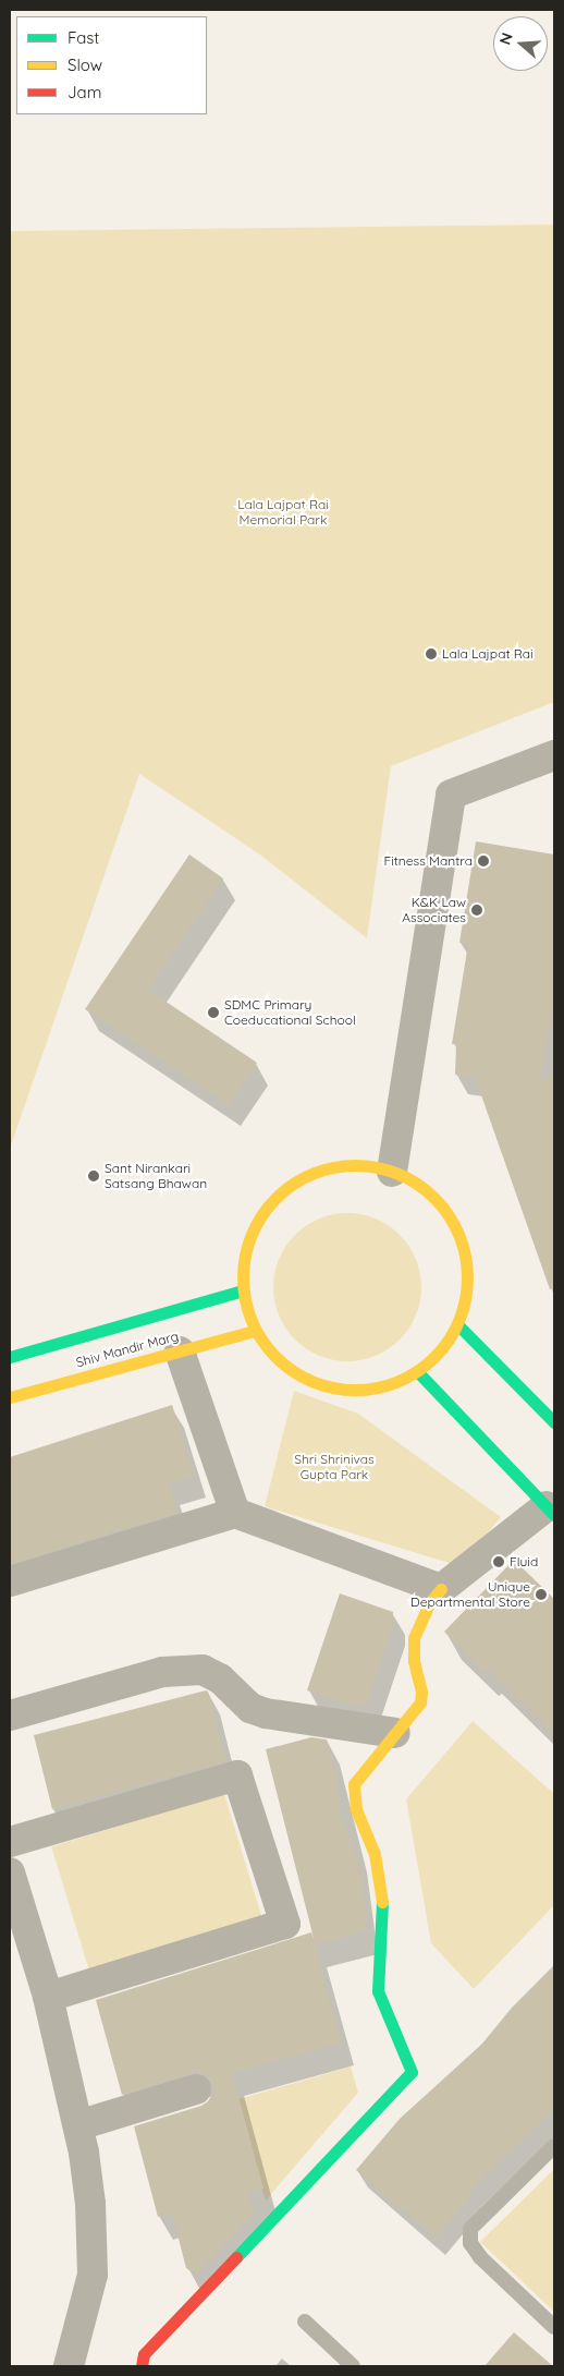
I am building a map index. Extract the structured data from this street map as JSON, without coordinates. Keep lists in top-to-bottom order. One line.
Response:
{"streets":{"street":["Shiv Mandir Marg"]},"parks":["Lala Lajpat Rai Memorial Park","Shri Shrinivas Gupta Park"],"places":["Lala Lajpat Rai","Fitness Mantra","K&K Law Associates","SDMC Primary Coeducational School","Sant Nirankari Satsang Bhawan","Fluid","Unique Departmental Store"],"legend":["Fast","Slow","Jam"],"north":"left"}
